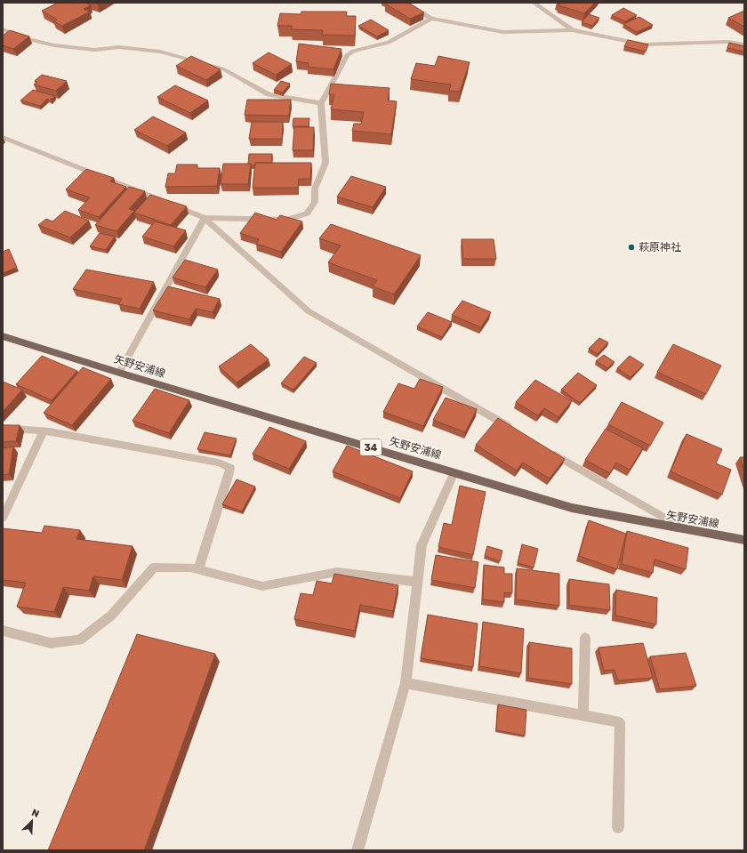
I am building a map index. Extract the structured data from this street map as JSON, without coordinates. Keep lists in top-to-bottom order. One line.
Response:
{"streets":{"main road":["矢野安浦線","34"]},"places":["萩原神社"],"north":"top right"}
